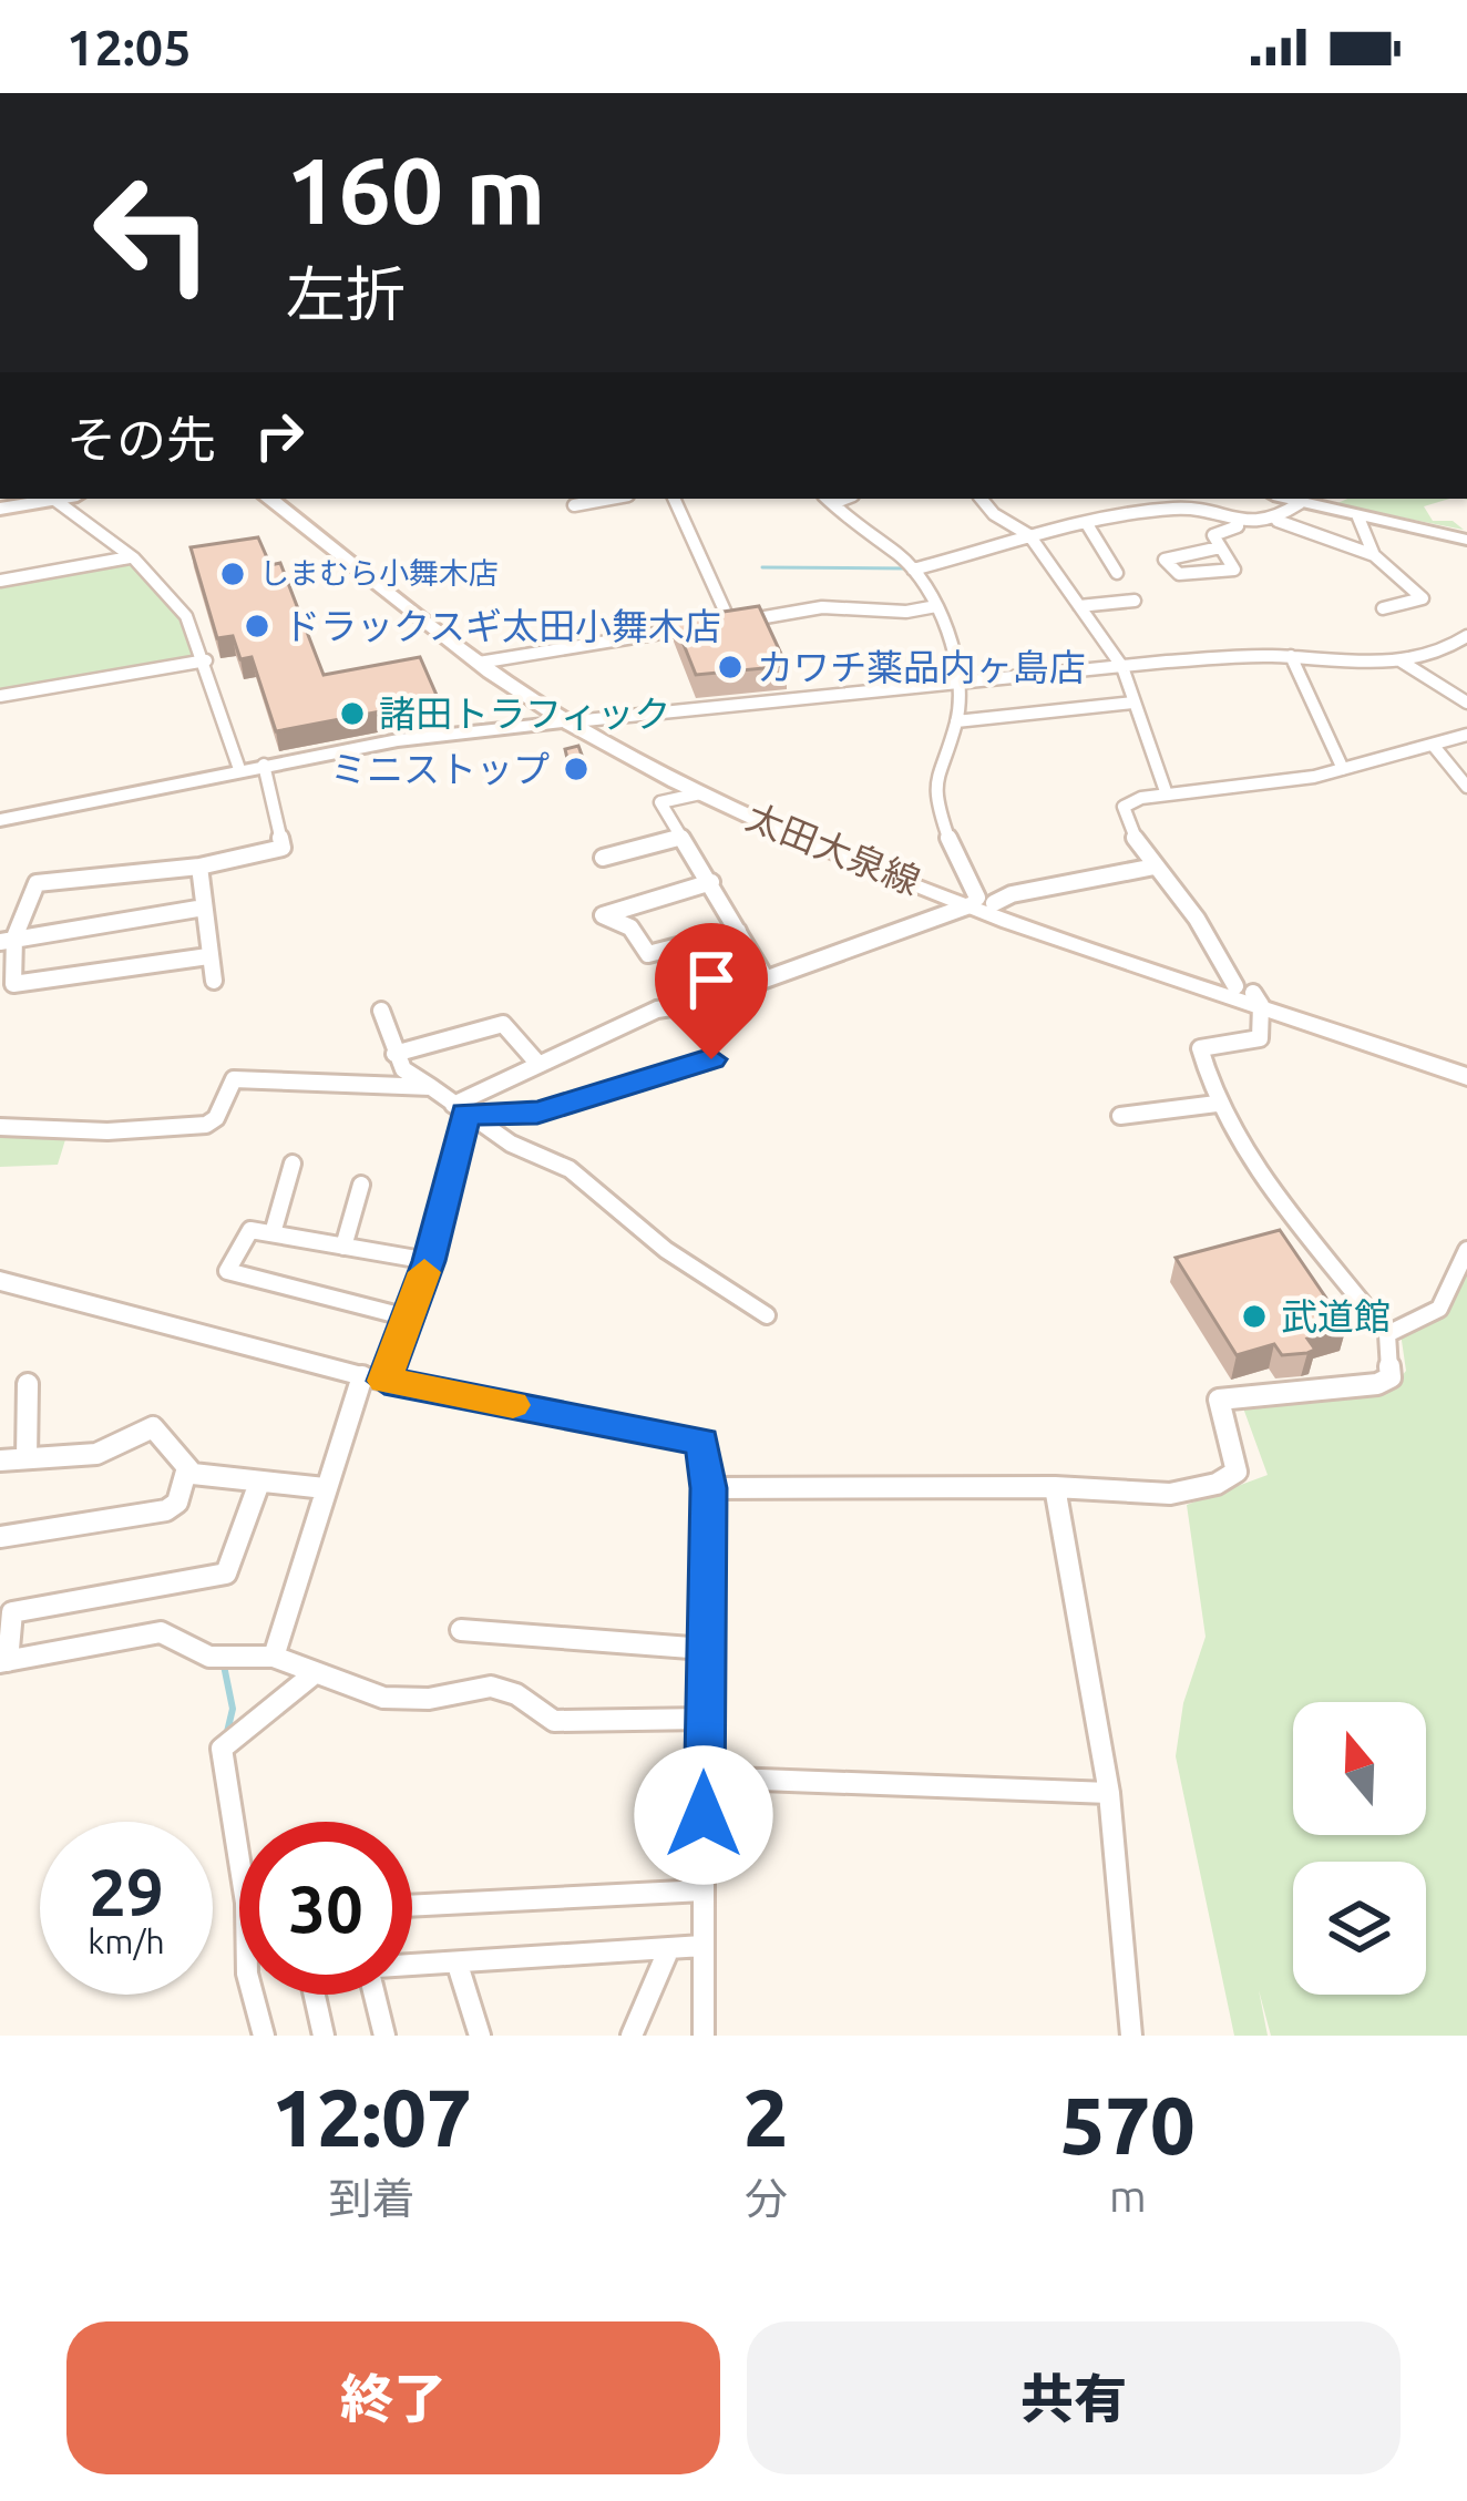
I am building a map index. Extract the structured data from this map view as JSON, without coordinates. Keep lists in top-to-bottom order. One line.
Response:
{"streets":{"main road":["太田大泉線"]},"places":["しまむら小舞木店","ドラックスギ太田小舞木店","カワチ薬品内ヶ島店","諸田トラフィック","ミニストップ","武道館"],"north":"top","page":{"status":"12:05","turn":["160 m","左折"],"then":"その先","speed":"29 km/h","limit":"30","eta":["12:07","到着","2","分","570","m"],"buttons":["終了","共有"]}}
